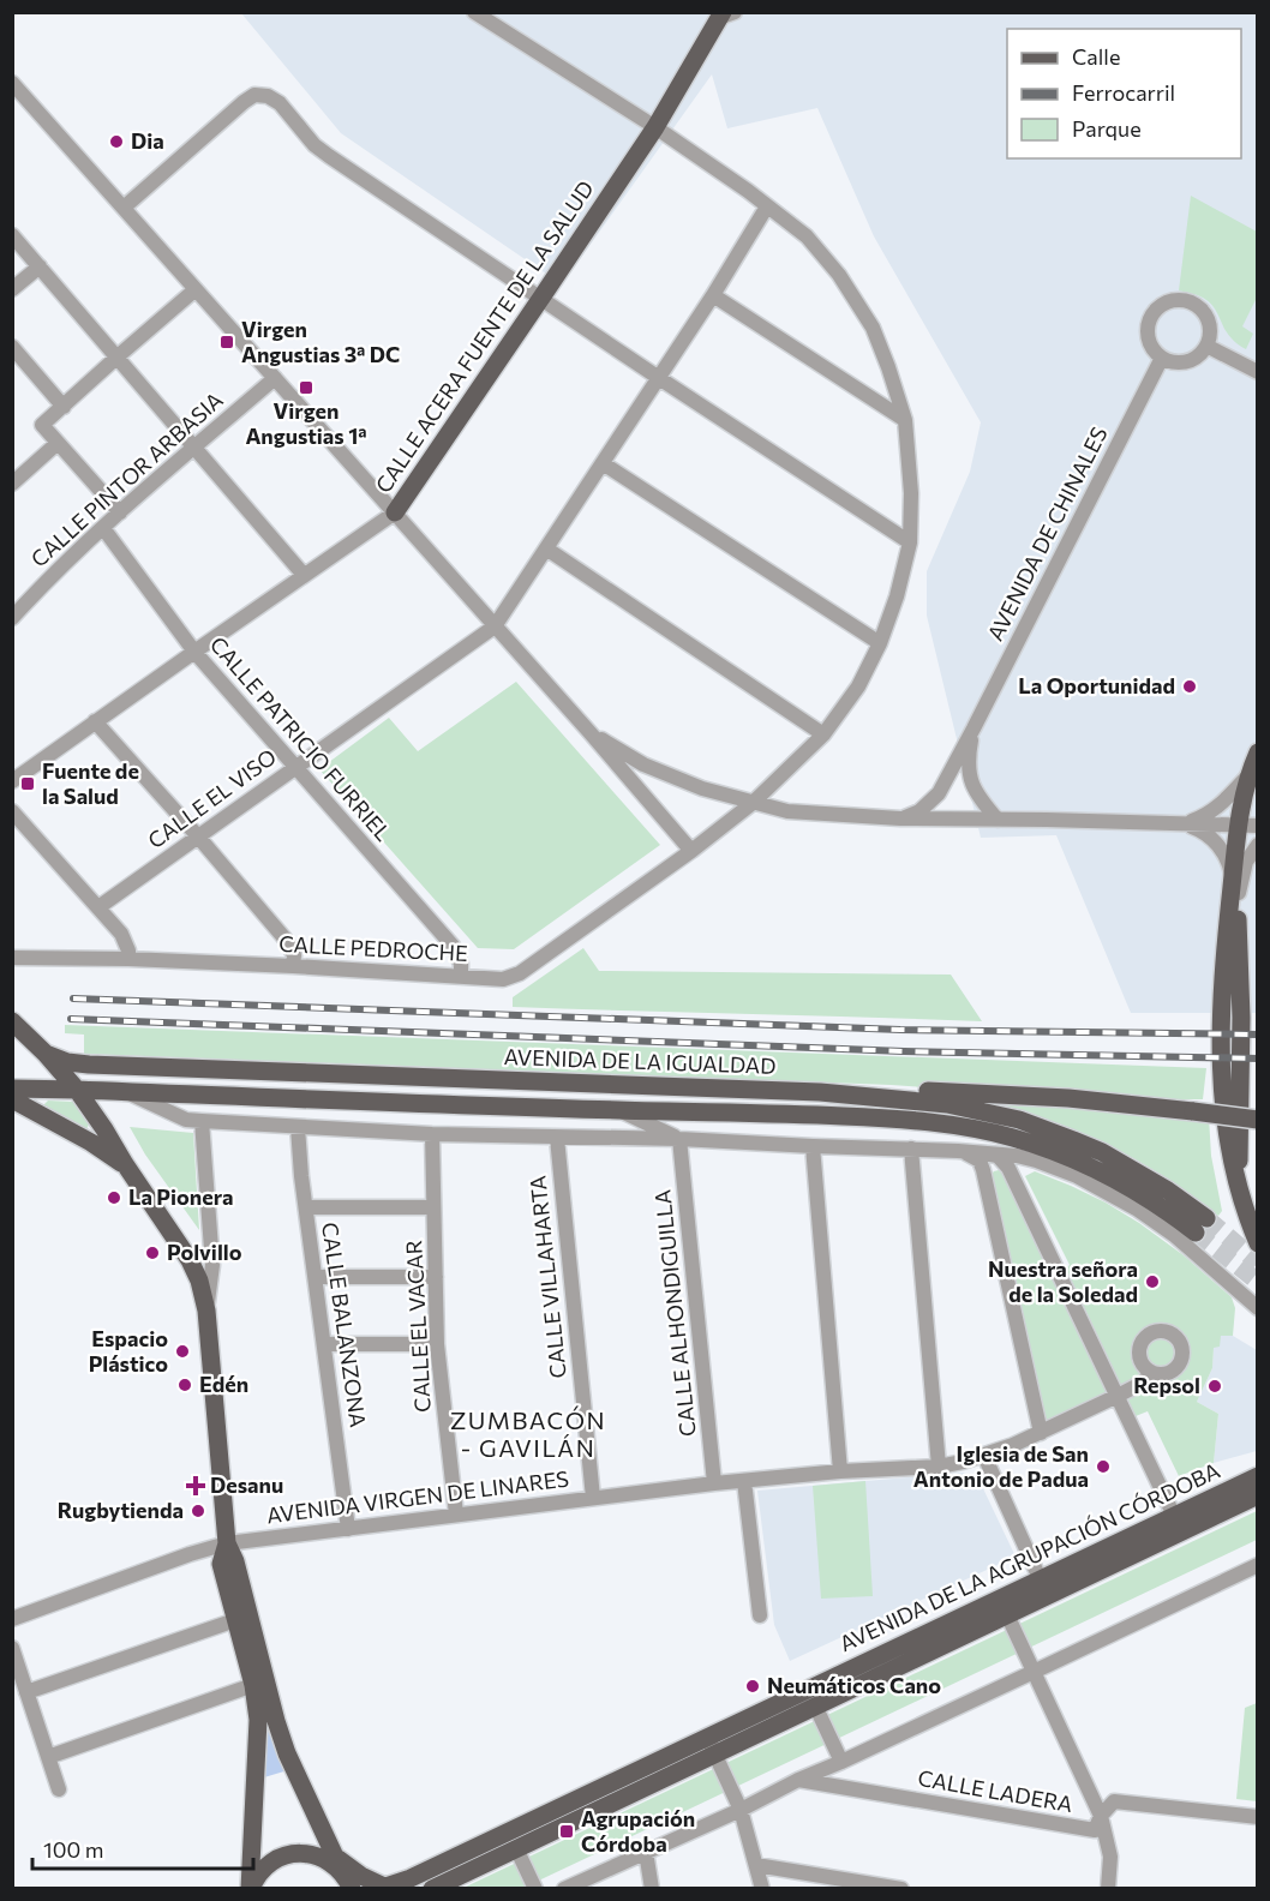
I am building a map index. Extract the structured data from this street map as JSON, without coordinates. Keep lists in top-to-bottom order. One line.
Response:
{"streets":{"main road":["CALLE ACERA FUENTE DE LA SALUD","AVENIDA DE LA IGUALDAD","AVENIDA DE LA AGRUPACIÓN CÓRDOBA"],"street":["CALLE PINTOR ARBASIA","AVENIDA DE CHINALES","CALLE PATRICIO FURRIEL","CALLE EL VISO","CALLE PEDROCHE","CALLE VILLAHARTA","CALLE ALHONDIGUILLA","CALLE BALANZONA","CALLE EL VACAR","AVENIDA VIRGEN DE LINARES","CALLE LADERA"]},"crossings":[["CALLE ACERA FUENTE DE LA SALUD","CALLE PATRICIO FURRIEL"],["CALLE ACERA FUENTE DE LA SALUD","CALLE PEDROCHE"],["CALLE PINTOR ARBASIA","CALLE PATRICIO FURRIEL"],["CALLE PATRICIO FURRIEL","CALLE EL VISO"],["CALLE PATRICIO FURRIEL","CALLE PEDROCHE"],["AVENIDA DE LA IGUALDAD","CALLE VILLAHARTA"],["AVENIDA DE LA IGUALDAD","CALLE ALHONDIGUILLA"],["AVENIDA DE LA IGUALDAD","CALLE BALANZONA"],["AVENIDA DE LA IGUALDAD","CALLE EL VACAR"],["CALLE VILLAHARTA","AVENIDA VIRGEN DE LINARES"],["CALLE ALHONDIGUILLA","AVENIDA VIRGEN DE LINARES"],["CALLE BALANZONA","AVENIDA VIRGEN DE LINARES"],["CALLE EL VACAR","AVENIDA VIRGEN DE LINARES"]],"districts":["ZUMBACÓN - GAVILÁN"],"places":{"other":["Dia","La Oportunidad","La Pionera","Polvillo","Nuestra señora de la Soledad","Espacio Plástico","Edén","Repsol","Iglesia de San Antonio de Padua","Rugbytienda","Neumáticos Cano"],"transit":["Virgen Angustias 3ª DC","Virgen Angustias 1ª","Fuente de la Salud","Agrupación Córdoba"],"health":["Desanu"]},"legend":["Calle","Ferrocarril","Parque"],"scale_bar":"100 m"}
